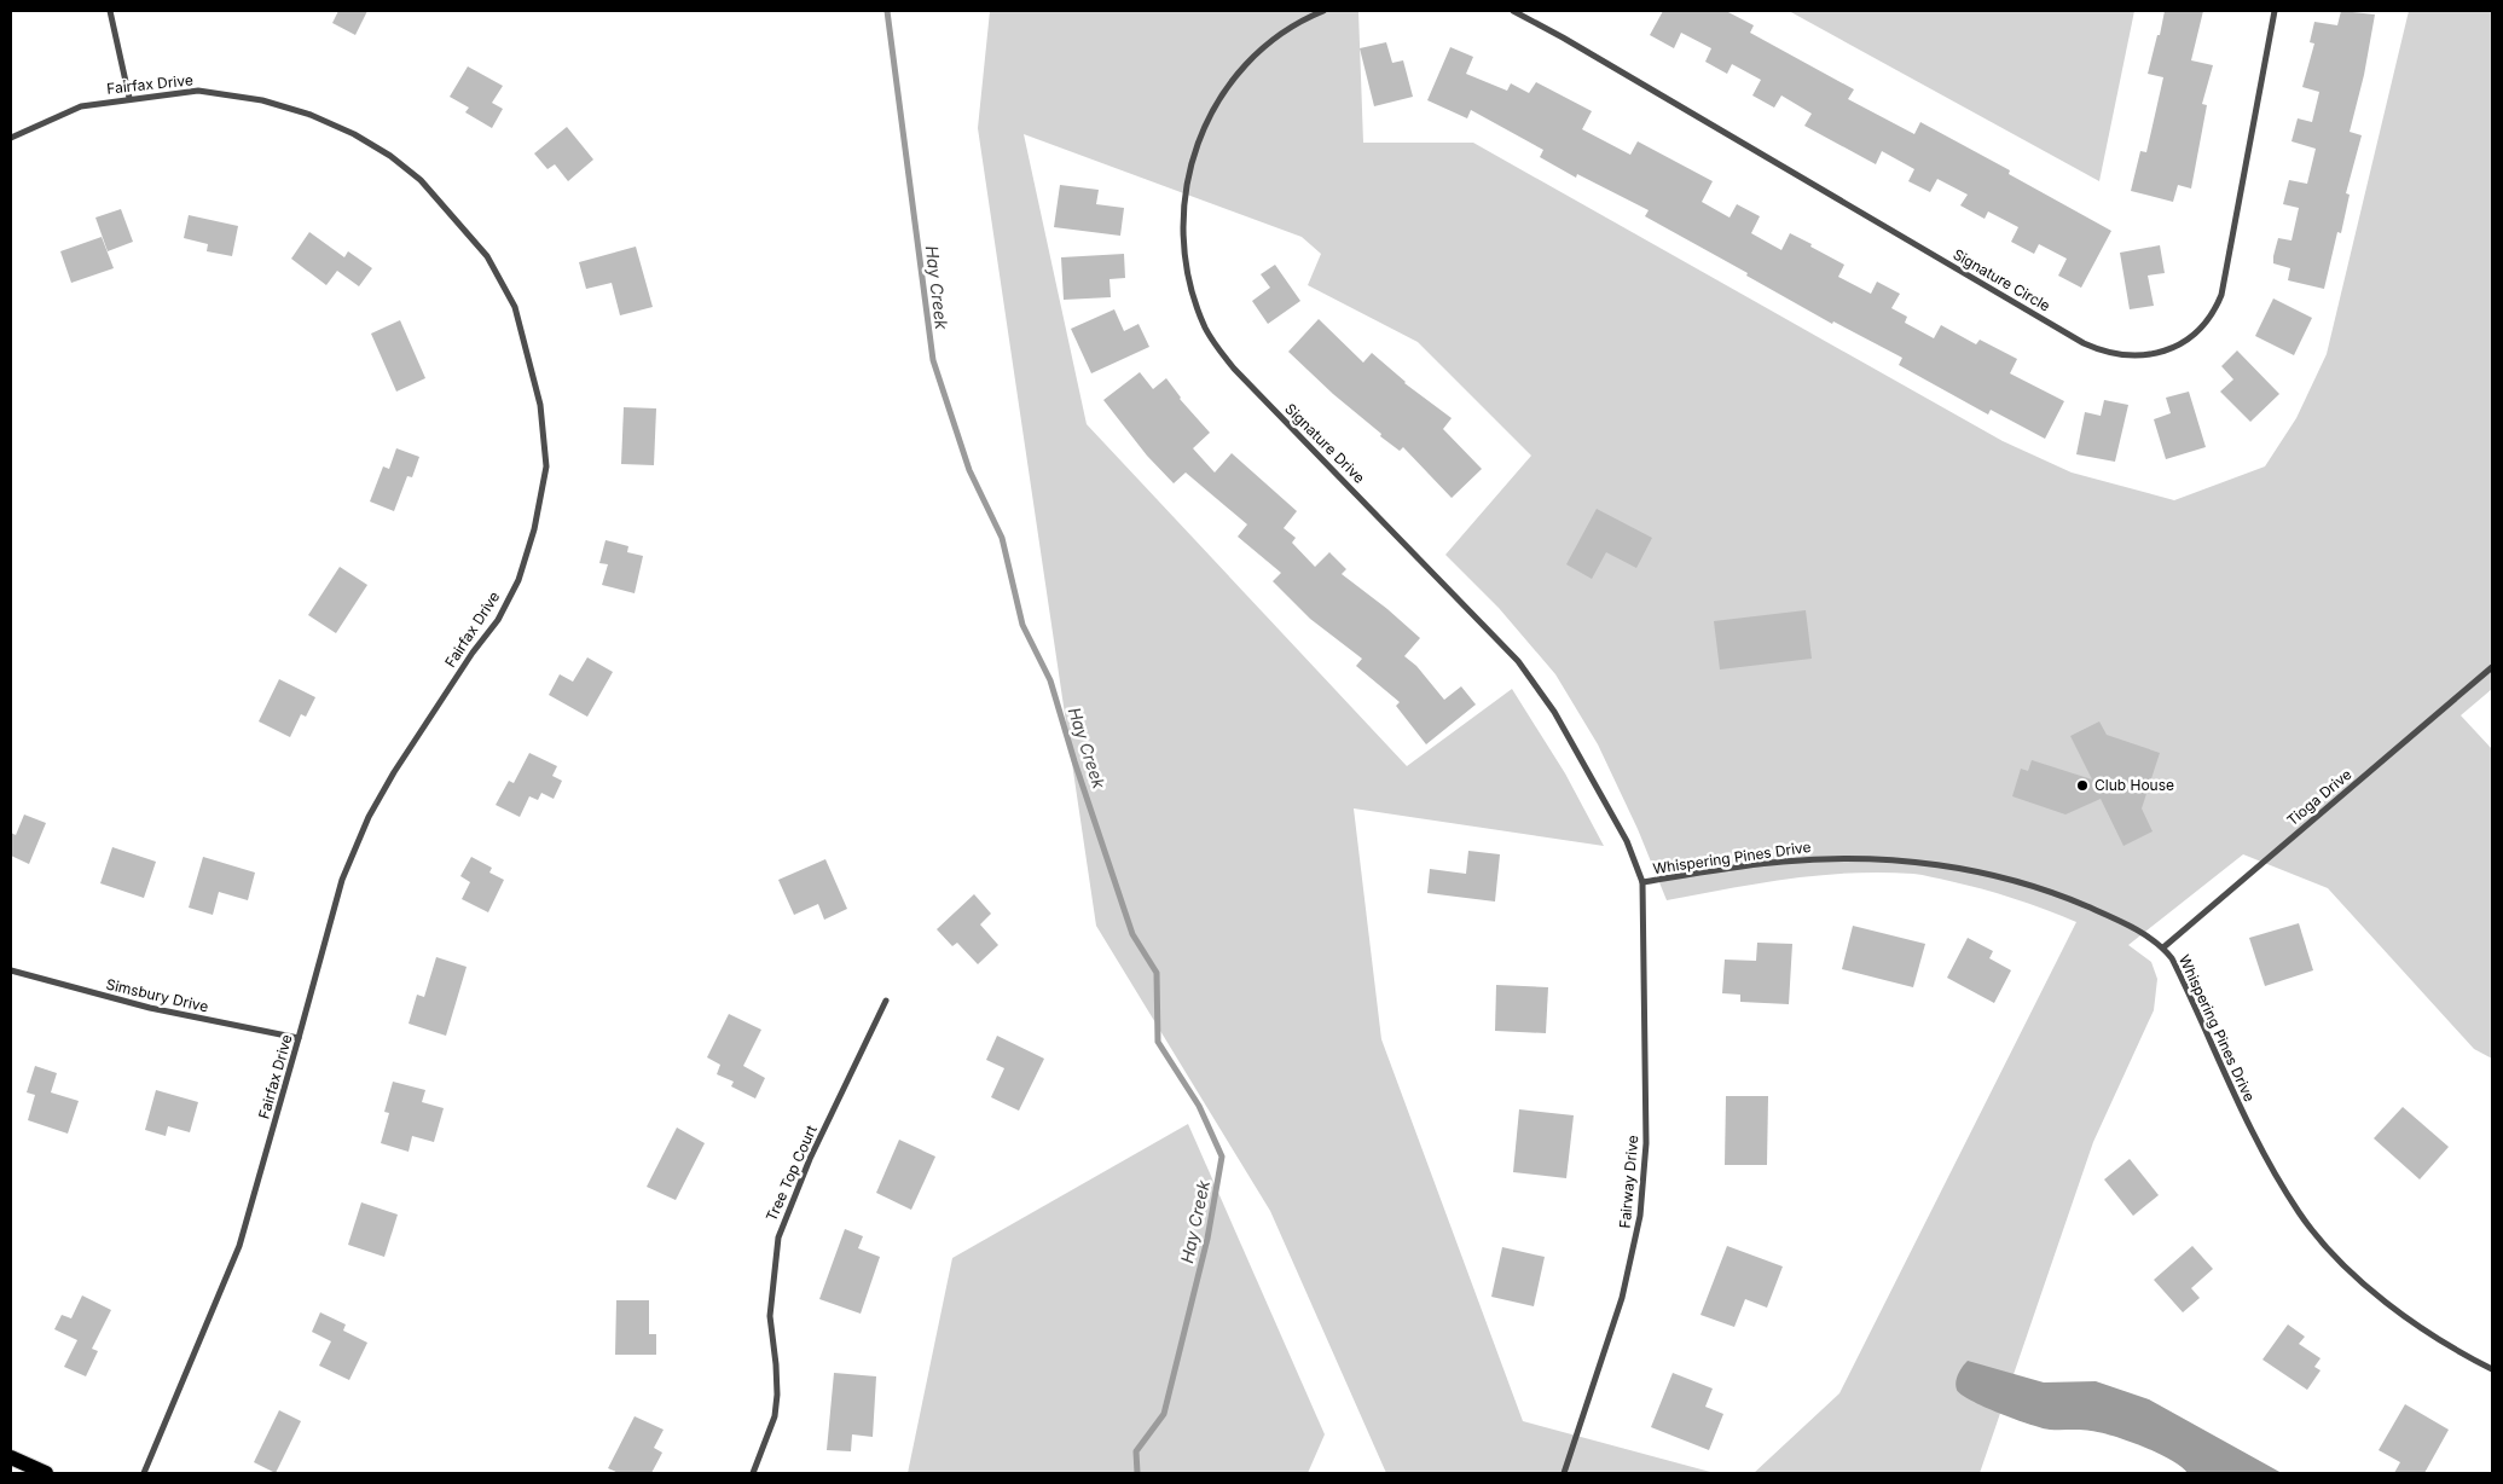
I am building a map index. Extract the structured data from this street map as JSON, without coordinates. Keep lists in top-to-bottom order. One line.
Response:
{"streets":{"street":["Fairfax Drive","Signature Circle","Signature Drive","Tioga Drive","Whispering Pines Drive","Simsbury Drive","Tree Top Court","Fairway Drive"]},"crossings":[["Fairfax Drive","Simsbury Drive"],["Signature Drive","Whispering Pines Drive"],["Signature Drive","Fairway Drive"],["Tioga Drive","Whispering Pines Drive"],["Whispering Pines Drive","Fairway Drive"]],"water":["Hay Creek"],"places":["Club House"]}
